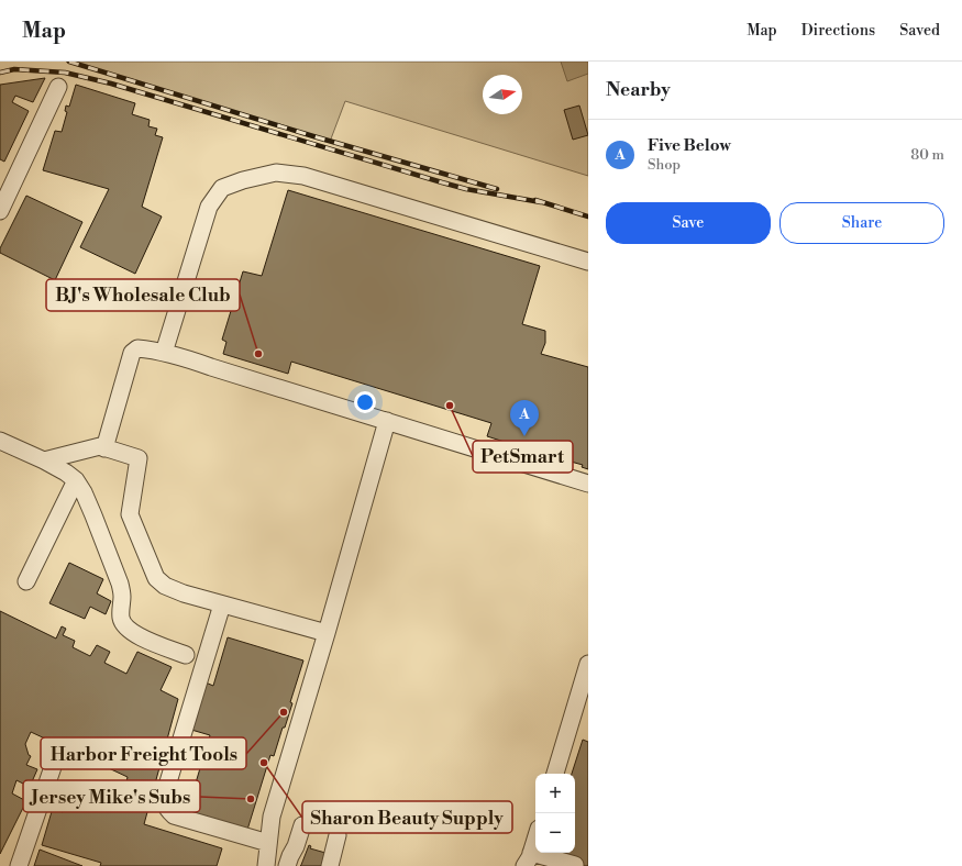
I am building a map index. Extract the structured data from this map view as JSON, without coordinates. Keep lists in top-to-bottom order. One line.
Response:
{"places":["BJ's Wholesale Club","PetSmart","Harbor Freight Tools","Sharon Beauty Supply","Jersey Mike's Subs"],"north":"right","page":{"header":"Map","nav":["Map","Directions","Saved"],"heading":"Nearby","list":[{"mark":"A","name":"Five Below","note":"Shop","value":"80 m"}],"buttons":["Save","Share"],"pins":"A","map_buttons":["+","−"]}}
